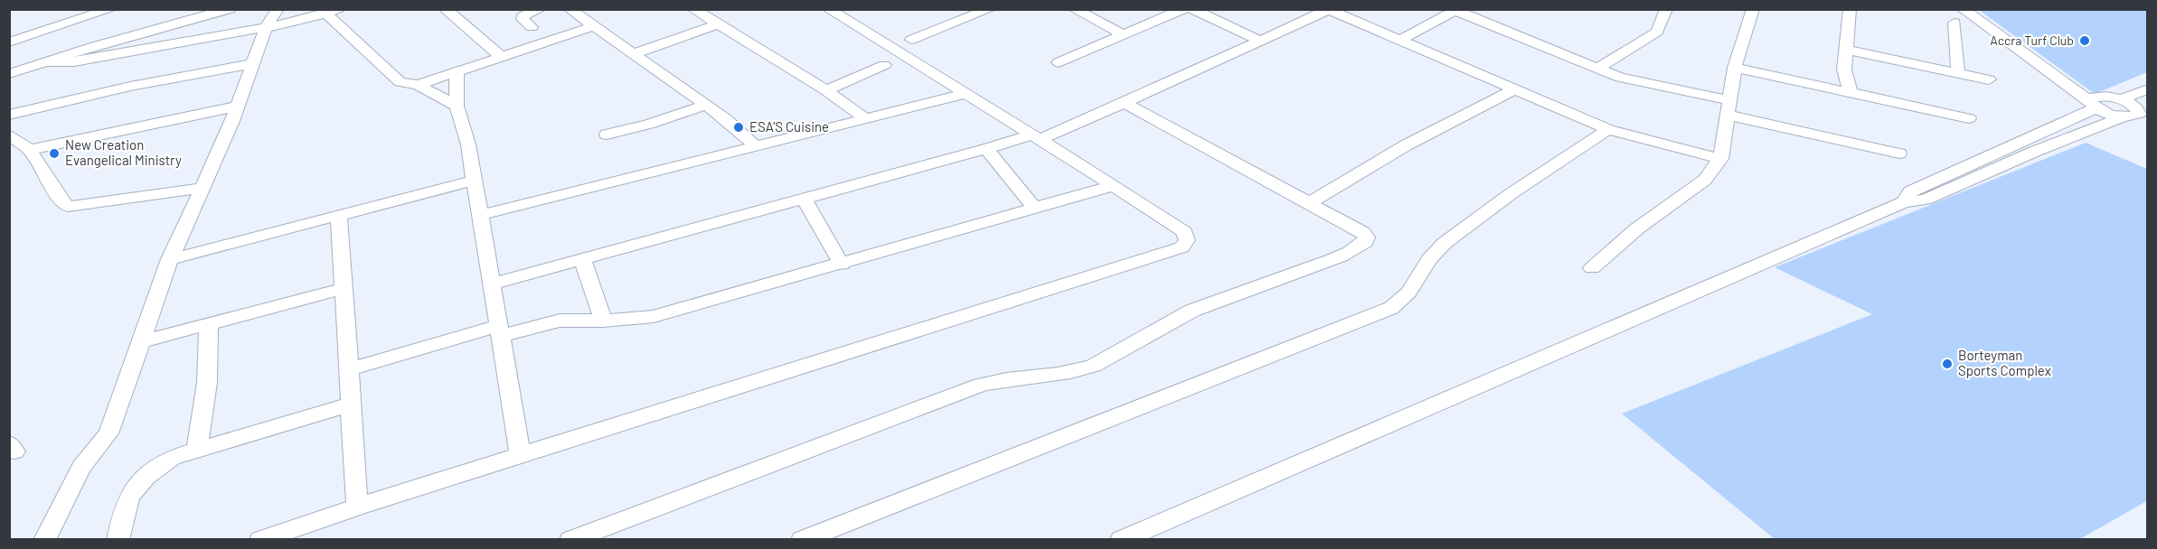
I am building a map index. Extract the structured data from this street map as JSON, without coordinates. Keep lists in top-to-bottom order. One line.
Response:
{"places":["Accra Turf Club","ESA’S Cuisine","New Creation Evangelical Ministry","Borteyman Sports Complex"]}
